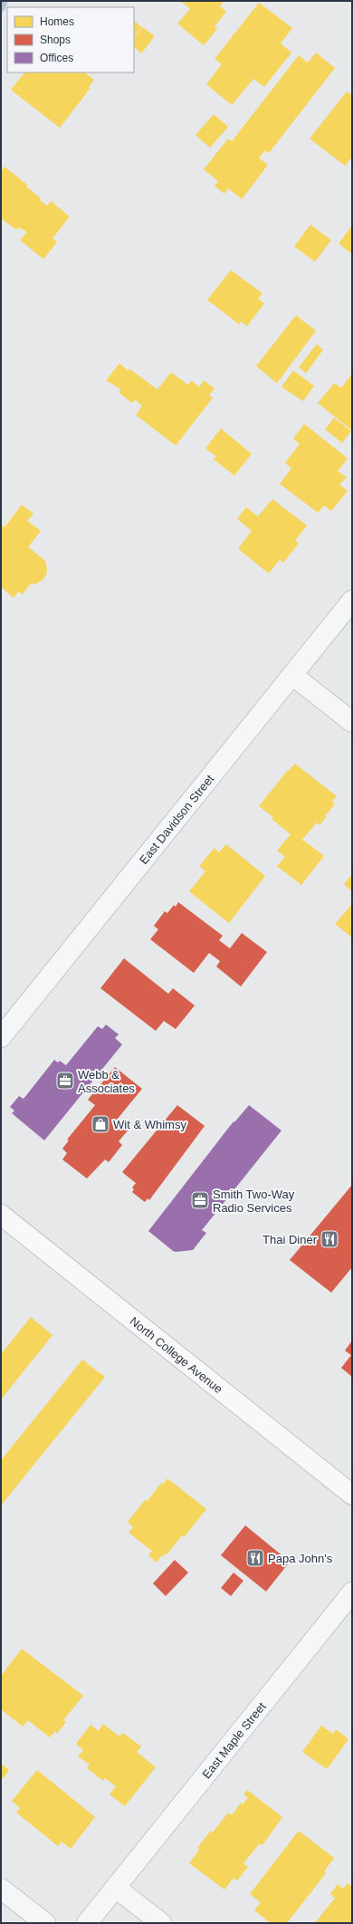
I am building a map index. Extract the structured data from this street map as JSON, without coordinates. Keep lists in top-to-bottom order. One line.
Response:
{"streets":{"main road":["North College Avenue"],"street":["East Davidson Street","East Maple Street"]},"places":{"office":["Webb & Associates","Smith Two-Way Radio Services"],"shop":["Wit & Whimsy"],"restaurant":["Thai Diner","Papa John's"]},"legend":["Homes","Shops","Offices"]}
